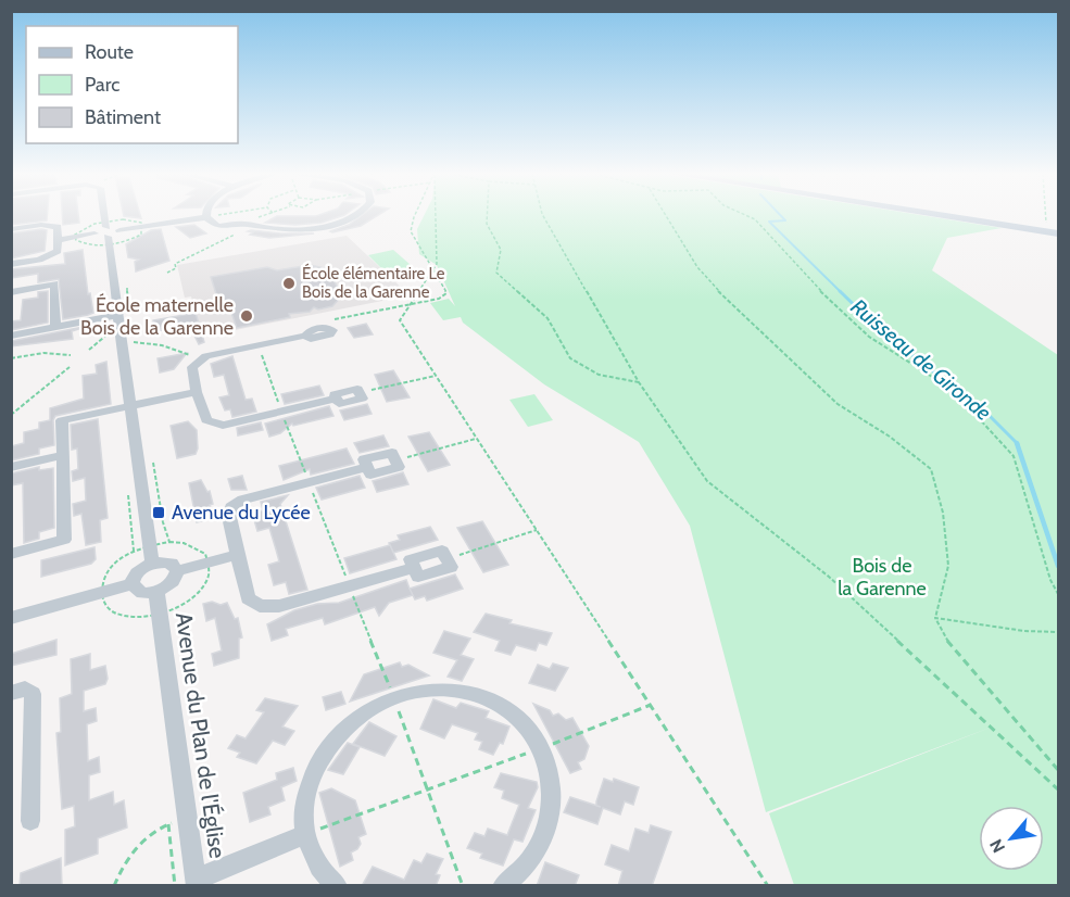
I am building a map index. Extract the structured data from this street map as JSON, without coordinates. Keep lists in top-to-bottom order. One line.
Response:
{"streets":{"street":["Avenue du Plan de l'Église"]},"water":["Ruisseau de Gironde"],"parks":["Bois de la Garenne"],"places":{"other":["École élémentaire Le Bois de la Garenne","École maternelle Bois de la Garenne"],"transit":["Avenue du Lycée"]},"legend":["Route","Parc","Bâtiment"],"north":"bottom left"}
